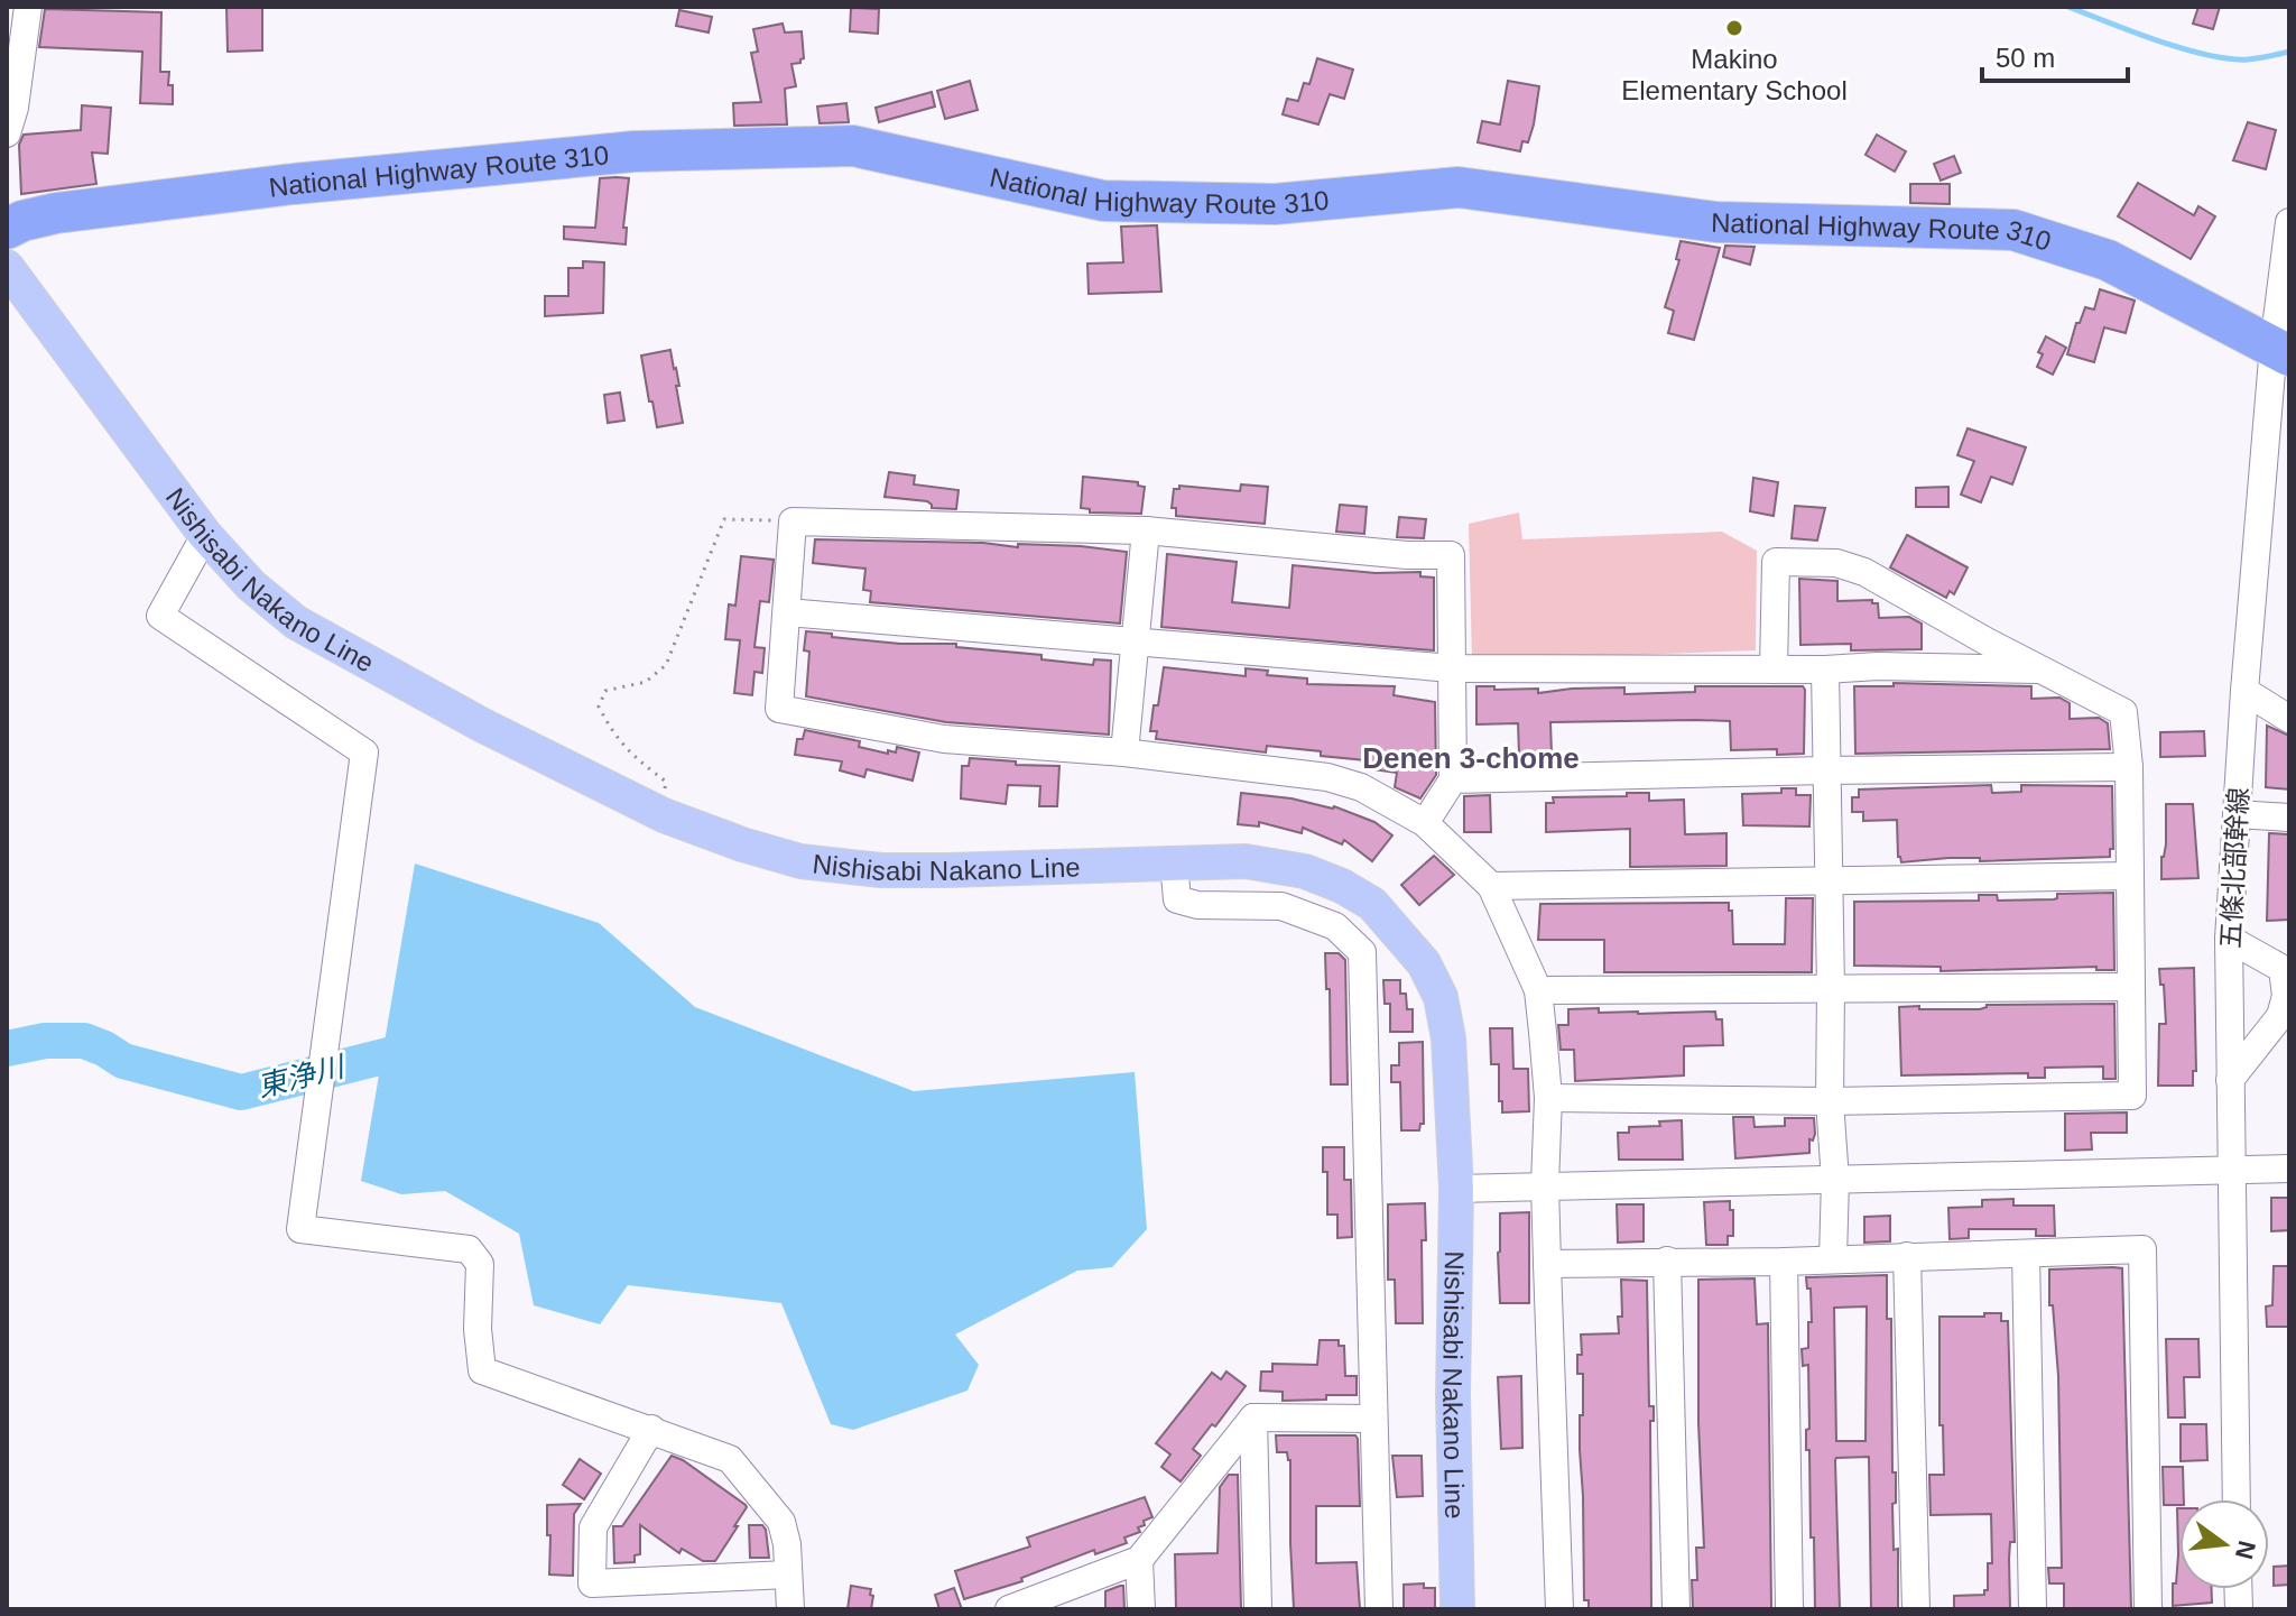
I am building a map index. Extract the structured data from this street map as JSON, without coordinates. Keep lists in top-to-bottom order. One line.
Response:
{"streets":{"highway":["National Highway Route 310"],"main road":["Nishisabi Nakano Line"],"street":["五條北部幹線"]},"crossings":[["National Highway Route 310","五條北部幹線"]],"districts":["Denen 3-chome"],"water":["東浄川"],"places":["Makino Elementary School"],"scale_bar":"50 m","north":"right"}
